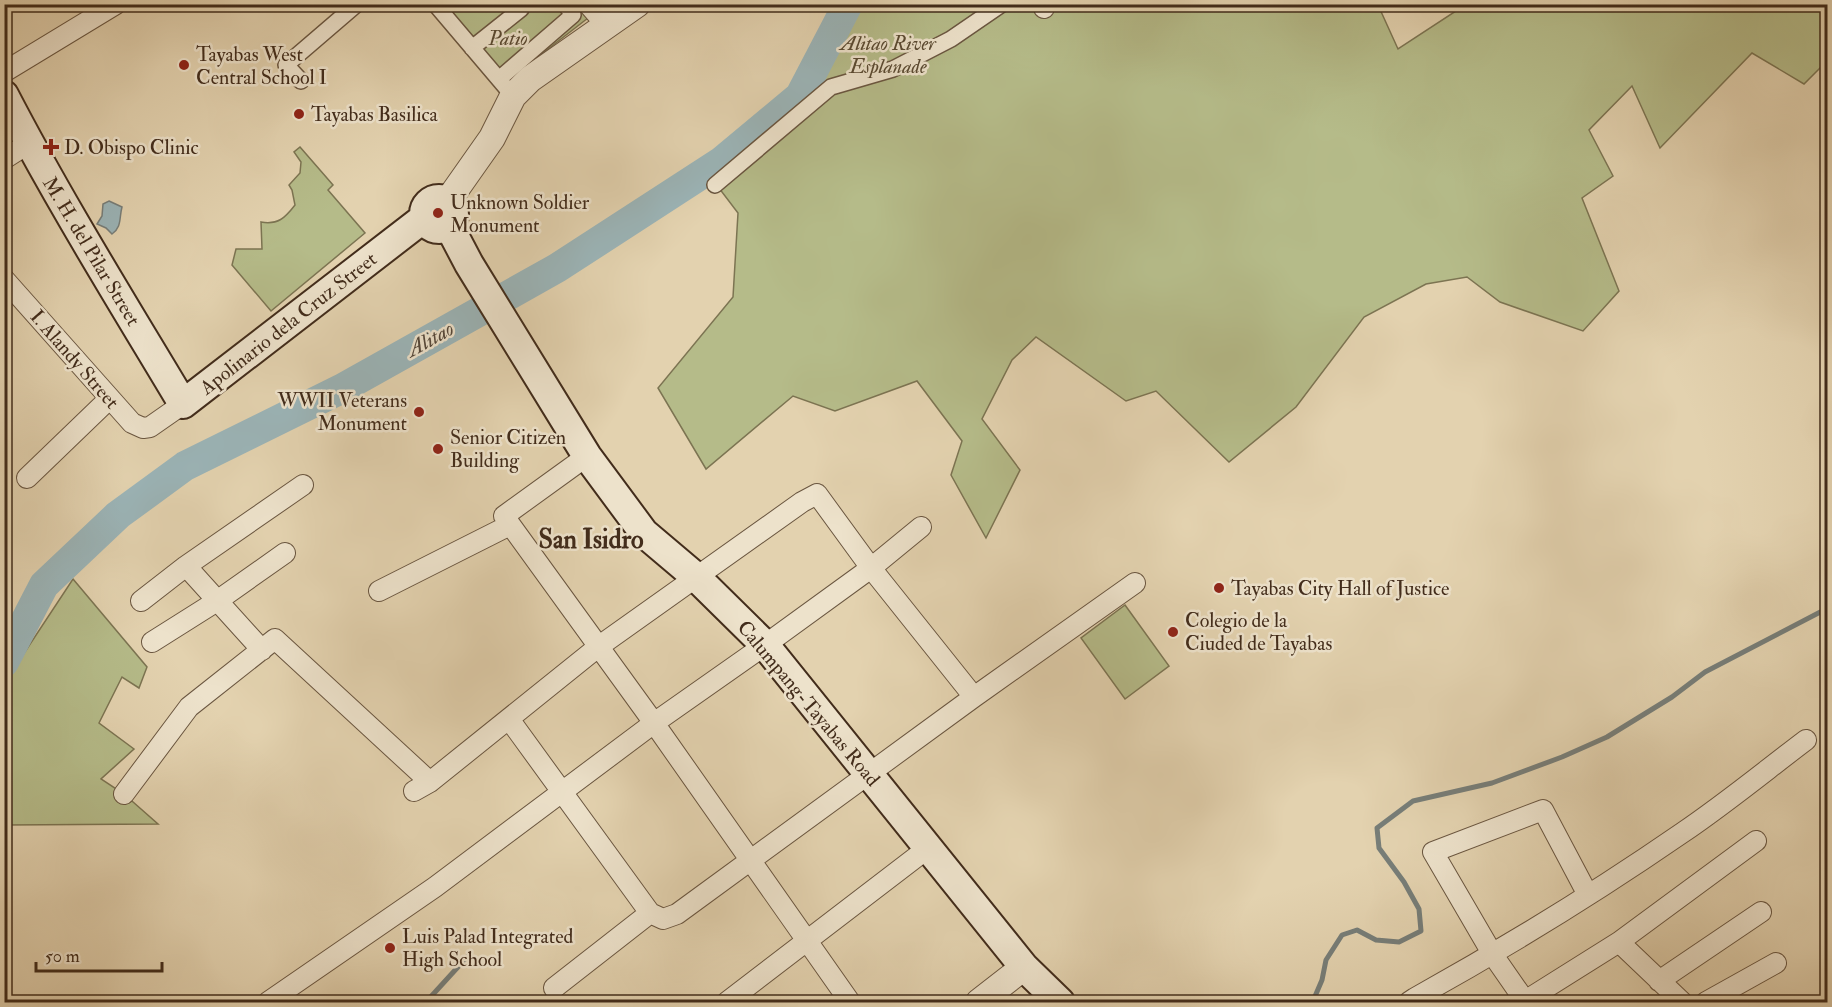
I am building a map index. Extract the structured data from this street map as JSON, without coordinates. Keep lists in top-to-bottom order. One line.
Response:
{"streets":{"main road":["M. H. del Pilar Street","Apolinario dela Cruz Street","Calumpang-Tayabas Road"],"street":["I. Alandy Street"]},"crossings":[["M. H. del Pilar Street","Apolinario dela Cruz Street"],["Apolinario dela Cruz Street","I. Alandy Street"],["Apolinario dela Cruz Street","Calumpang-Tayabas Road"]],"districts":["San Isidro"],"water":["Alitao"],"parks":["Patio","Alitao River Esplanade"],"places":{"other":["Tayabas West Central School I","Tayabas Basilica","Unknown Soldier Monument","WWII Veterans Monument","Senior Citizen Building","Tayabas City Hall of Justice","Colegio de la Ciuded de Tayabas","Luis Palad Integrated High School"],"health":["D. Obispo Clinic"]},"scale_bar":"50 m"}
